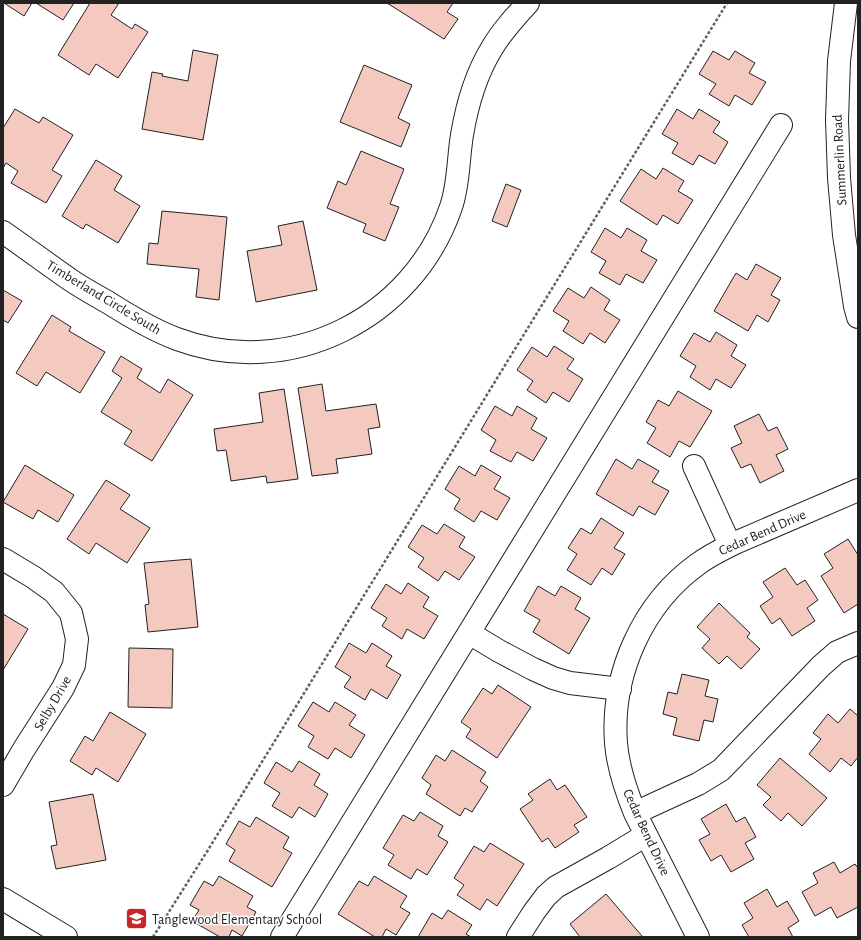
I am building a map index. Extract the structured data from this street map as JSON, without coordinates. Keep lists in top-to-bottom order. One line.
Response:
{"streets":{"street":["Summerlin Road","Timberland Circle South","Cedar Bend Drive","Selby Drive"]},"places":{"school or university":["Tanglewood Elementary School"]}}
